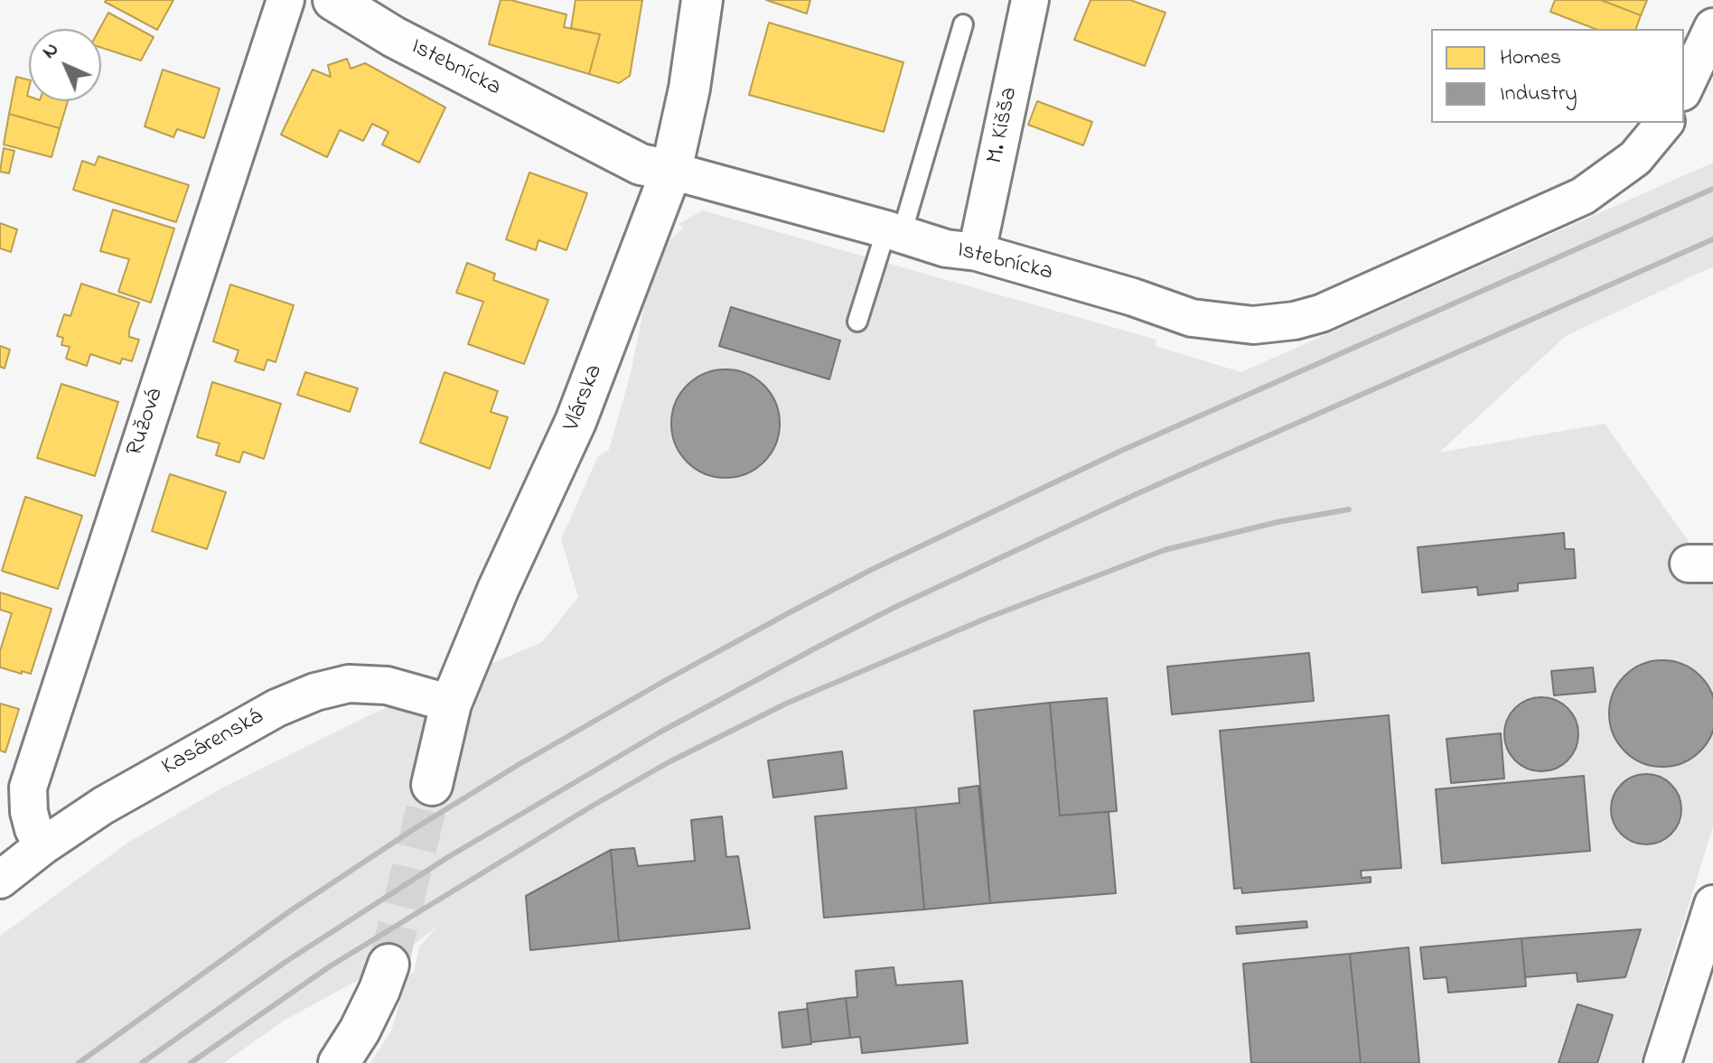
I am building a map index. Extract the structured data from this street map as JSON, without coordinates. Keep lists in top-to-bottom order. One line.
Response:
{"streets":{"main road":["Istebnícka","Vlárska"],"street":["M. Kišša","Ružová","Kasárenská"]},"crossings":[["Istebnícka","M. Kišša"],["Istebnícka","Vlárska"],["Vlárska","Kasárenská"],["Ružová","Kasárenská"]],"legend":["Homes","Industry"],"north":"top left"}
